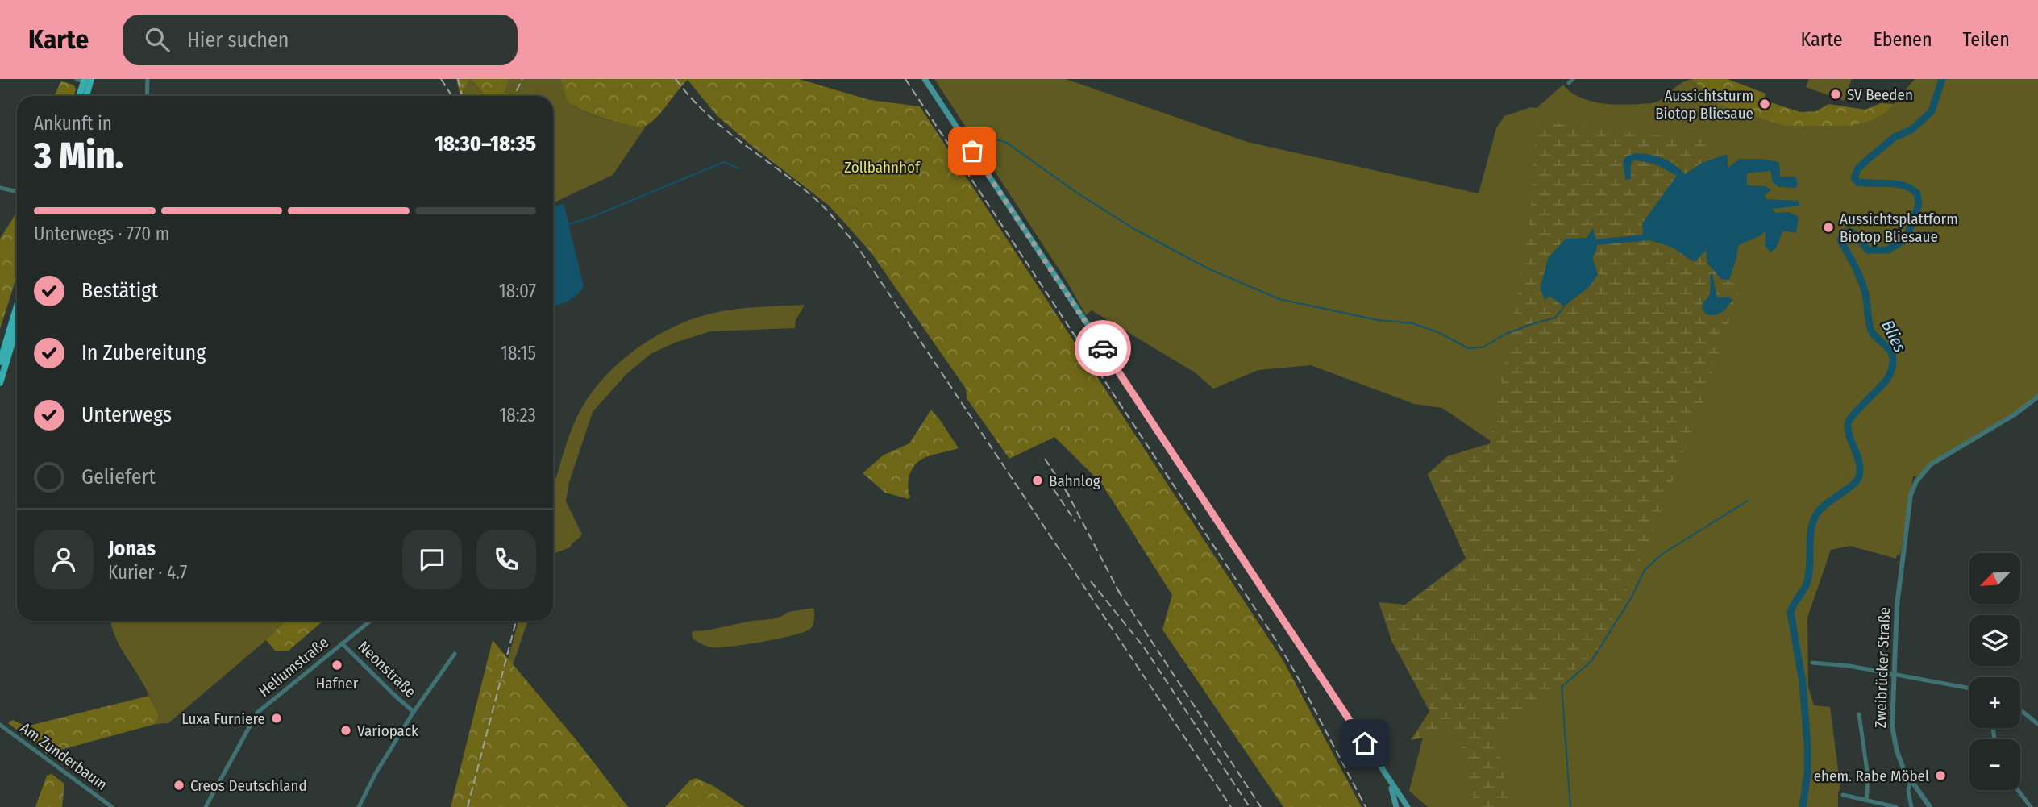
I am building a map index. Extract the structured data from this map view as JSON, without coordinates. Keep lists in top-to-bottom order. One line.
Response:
{"streets":{"street":["Heliumstraße","Zweibrücker Straße","Neonstraße","Am Zunderbaum"]},"crossings":[["Heliumstraße","Neonstraße"]],"water":["Blies"],"parks":["Zollbahnhof"],"places":["SV Beeden","Aussichtsturm Biotop Bliesaue","Aussichtsplattform Biotop Bliesaue","Bahnlog","Hafner","Luxa Furniere","Variopack","ehem. Rabe Möbel","Creos Deutschland"],"north":"bottom left","page":{"header":"Karte","search":"Hier suchen","nav":["Karte","Ebenen","Teilen"],"heading":["3 Min.","Ankunft in","18:30–18:35"],"panel":["Jonas","Kurier · 4.7"],"bar":"Unterwegs · 770 m","list":[["Bestätigt","18:07"],["In Zubereitung","18:15"],["Unterwegs","18:23"],"Geliefert"],"map_buttons":["+","−"]}}
